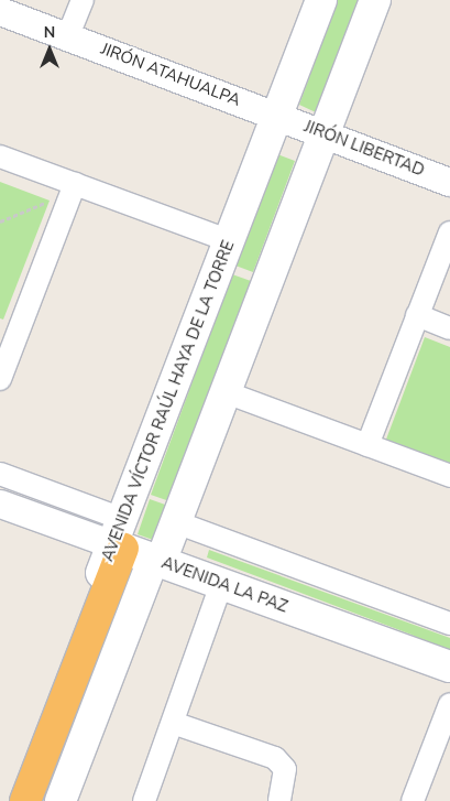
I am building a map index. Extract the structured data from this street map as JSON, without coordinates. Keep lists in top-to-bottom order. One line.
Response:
{"streets":{"main road":["AVENIDA VÍCTOR RAÚL HAYA DE LA TORRE","AVENIDA LA PAZ"],"street":["JIRÓN ATAHUALPA","JIRÓN LIBERTAD"]},"crossings":[["JIRÓN ATAHUALPA","JIRÓN LIBERTAD"],["JIRÓN ATAHUALPA","AVENIDA VÍCTOR RAÚL HAYA DE LA TORRE"],["JIRÓN LIBERTAD","AVENIDA VÍCTOR RAÚL HAYA DE LA TORRE"],["AVENIDA VÍCTOR RAÚL HAYA DE LA TORRE","AVENIDA LA PAZ"]],"north":"top"}
